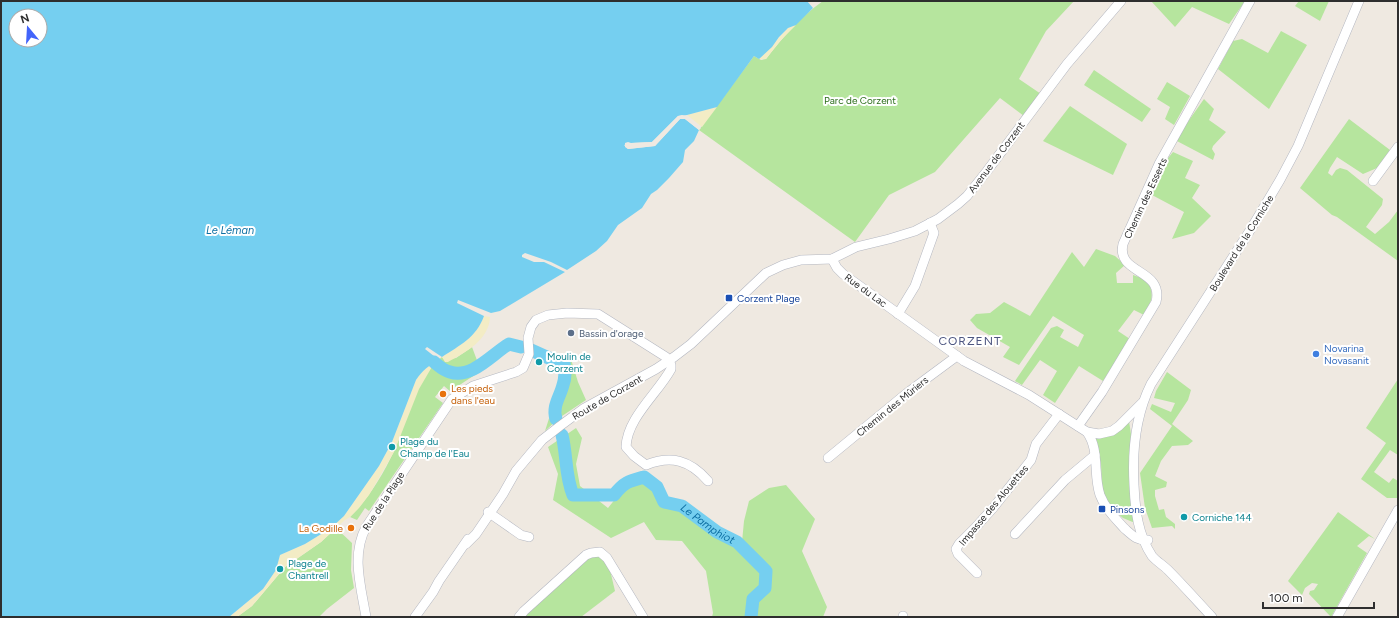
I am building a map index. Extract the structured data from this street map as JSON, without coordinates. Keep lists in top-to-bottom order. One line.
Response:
{"streets":{"street":["Avenue de Corzent","Chemin des Esserts","Boulevard de la Corniche","Rue du Lac","Route de Corzent","Chemin des Mûriers","Rue de la Plage","Impasse des Alouettes"]},"crossings":[["Avenue de Corzent","Rue du Lac"],["Chemin des Esserts","Rue du Lac"],["Rue du Lac","Chemin des Mûriers"],["Rue du Lac","Impasse des Alouettes"],["Route de Corzent","Rue de la Plage"]],"districts":["CORZENT"],"water":["Le Léman","Le Pamphiot"],"parks":["Parc de Corzent"],"places":{"transit":["Corzent Plage","Pinsons"],"other":["Bassin d'orage","Novarina Novasanit","Moulin de Corzent","Les pieds dans l'eau","Plage du Champ de l'Eau","Corniche 144","La Godille","Plage de Chantrell"]},"scale_bar":"100 m","north":"top"}
